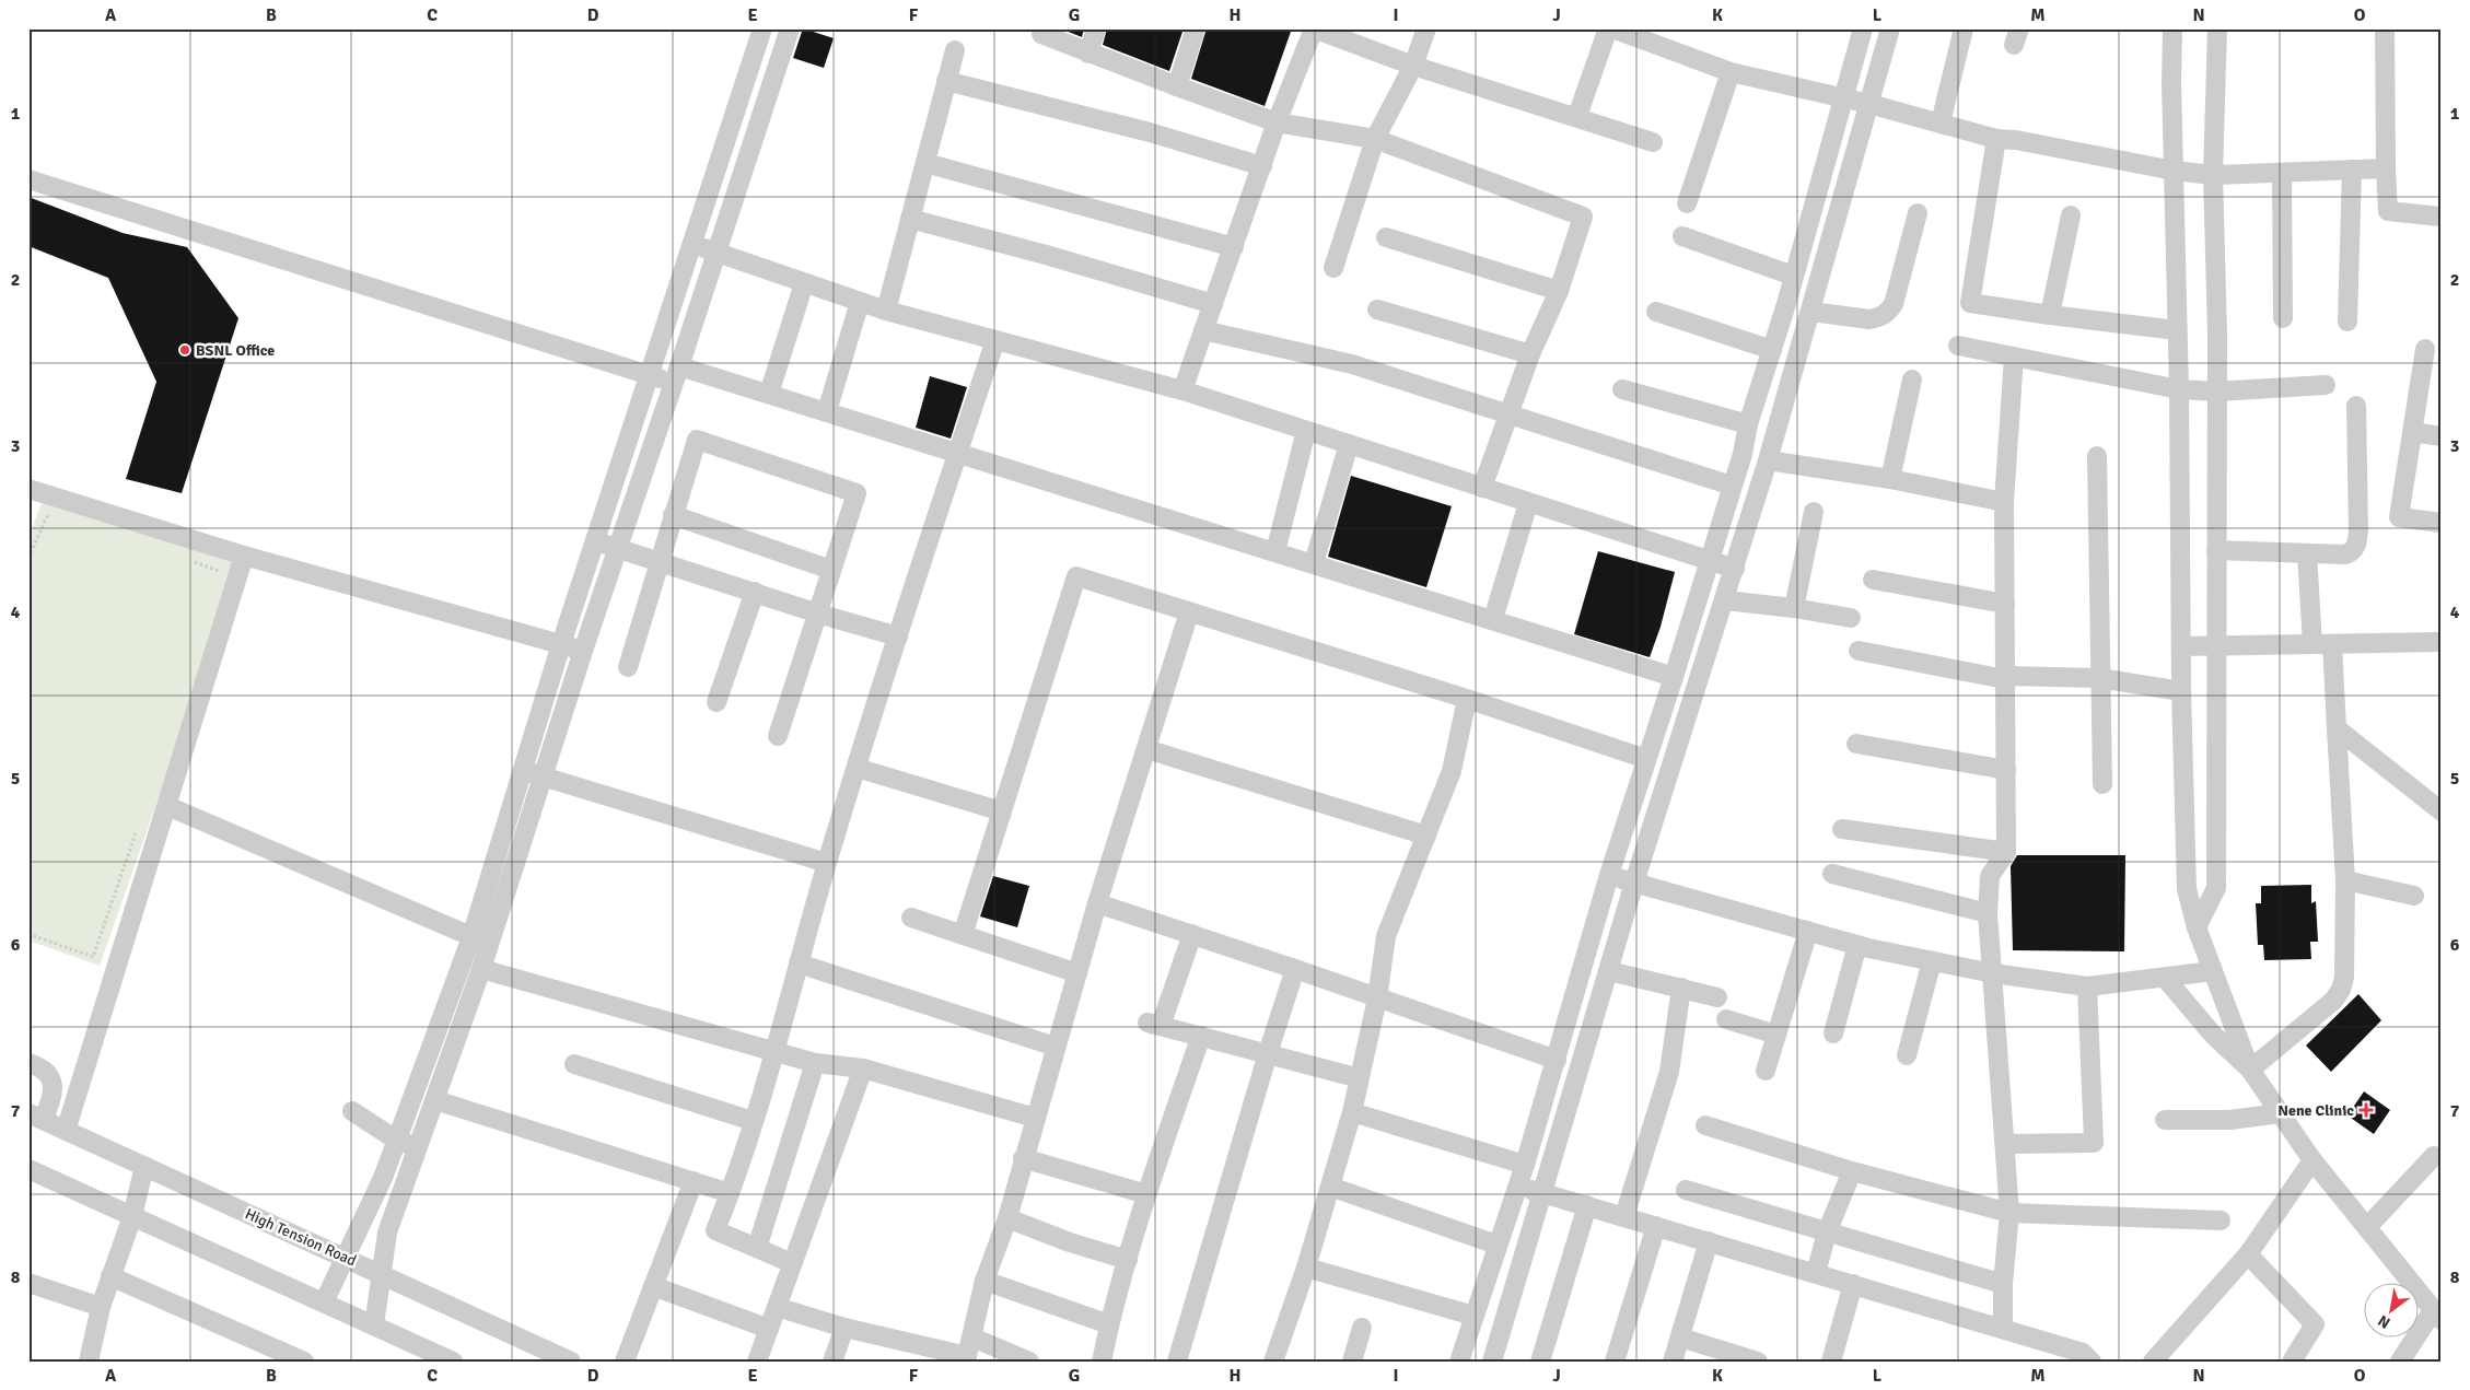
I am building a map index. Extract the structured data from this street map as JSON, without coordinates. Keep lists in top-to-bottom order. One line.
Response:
{"streets":{"street":["High Tension Road"]},"places":{"other":["BSNL Office"],"health":["Nene Clinic"]},"north":"bottom left","grid":{"columns":["A","B","C","D","E","F","G","H","I","J","K","L","M","N","O"],"rows":["1","2","3","4","5","6","7","8"]}}
